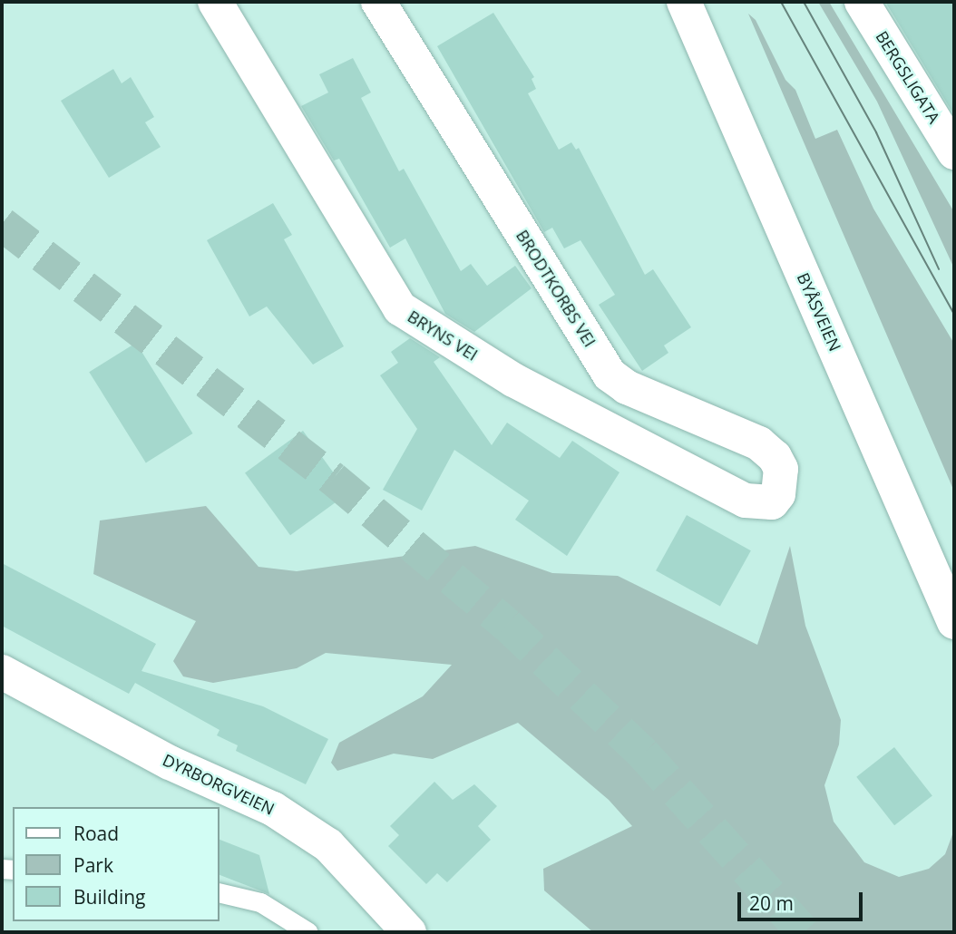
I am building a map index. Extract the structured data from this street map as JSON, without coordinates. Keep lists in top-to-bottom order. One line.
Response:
{"streets":{"street":["BERGSLIGATA","BRODTKORBS VEI","BYÅSVEIEN","BRYNS VEI","DYRBORGVEIEN"]},"crossings":[["BRODTKORBS VEI","BRYNS VEI"]],"legend":["Road","Park","Building"],"scale_bar":"20 m"}
